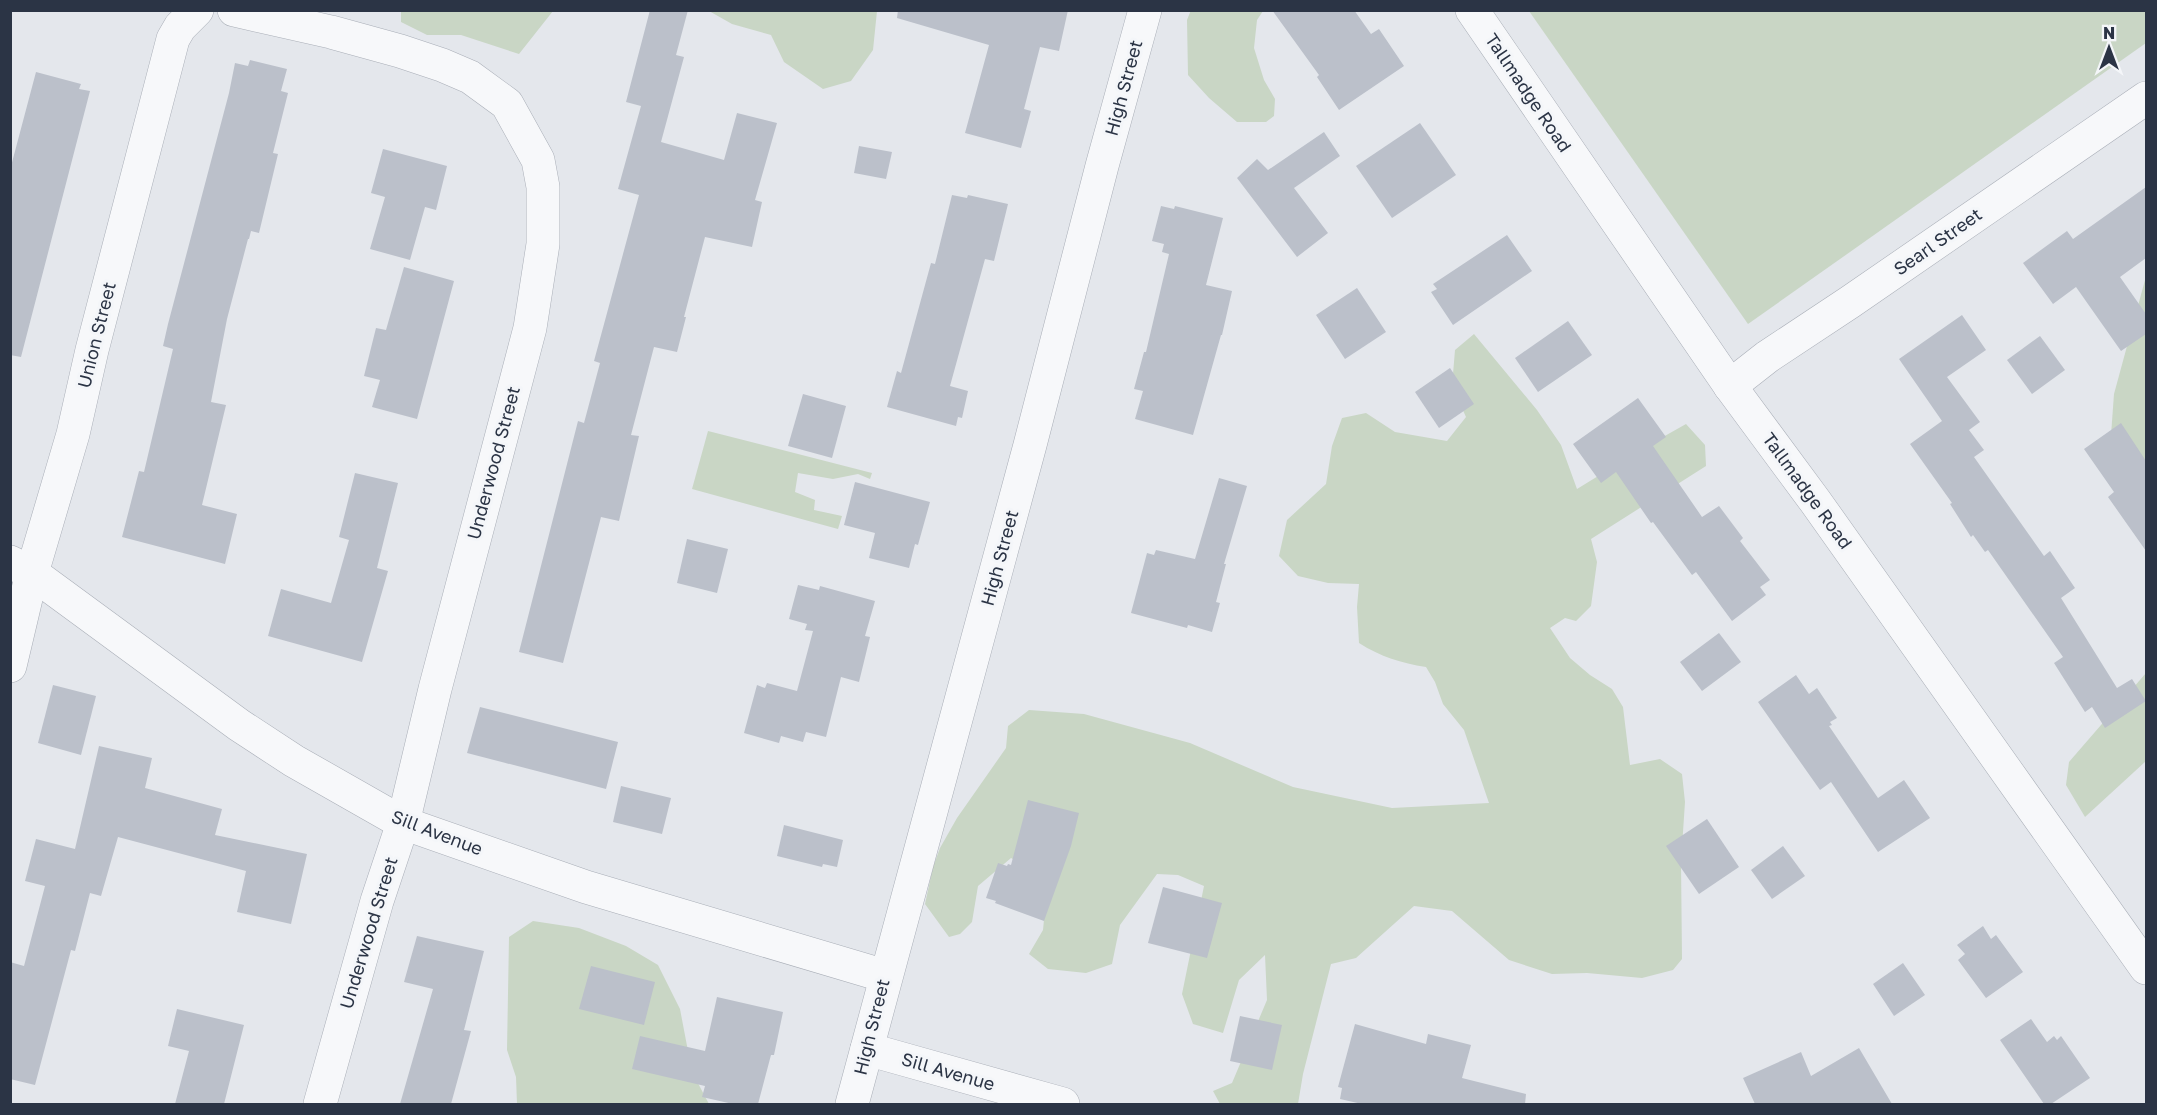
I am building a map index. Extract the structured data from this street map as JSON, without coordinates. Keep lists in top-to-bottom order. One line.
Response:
{"streets":{"street":["High Street","Tallmadge Road","Searl Street","Union Street","Underwood Street","Sill Avenue"]},"crossings":[["High Street","Sill Avenue"],["Tallmadge Road","Searl Street"],["Union Street","Sill Avenue"],["Underwood Street","Sill Avenue"]],"north":"top"}
